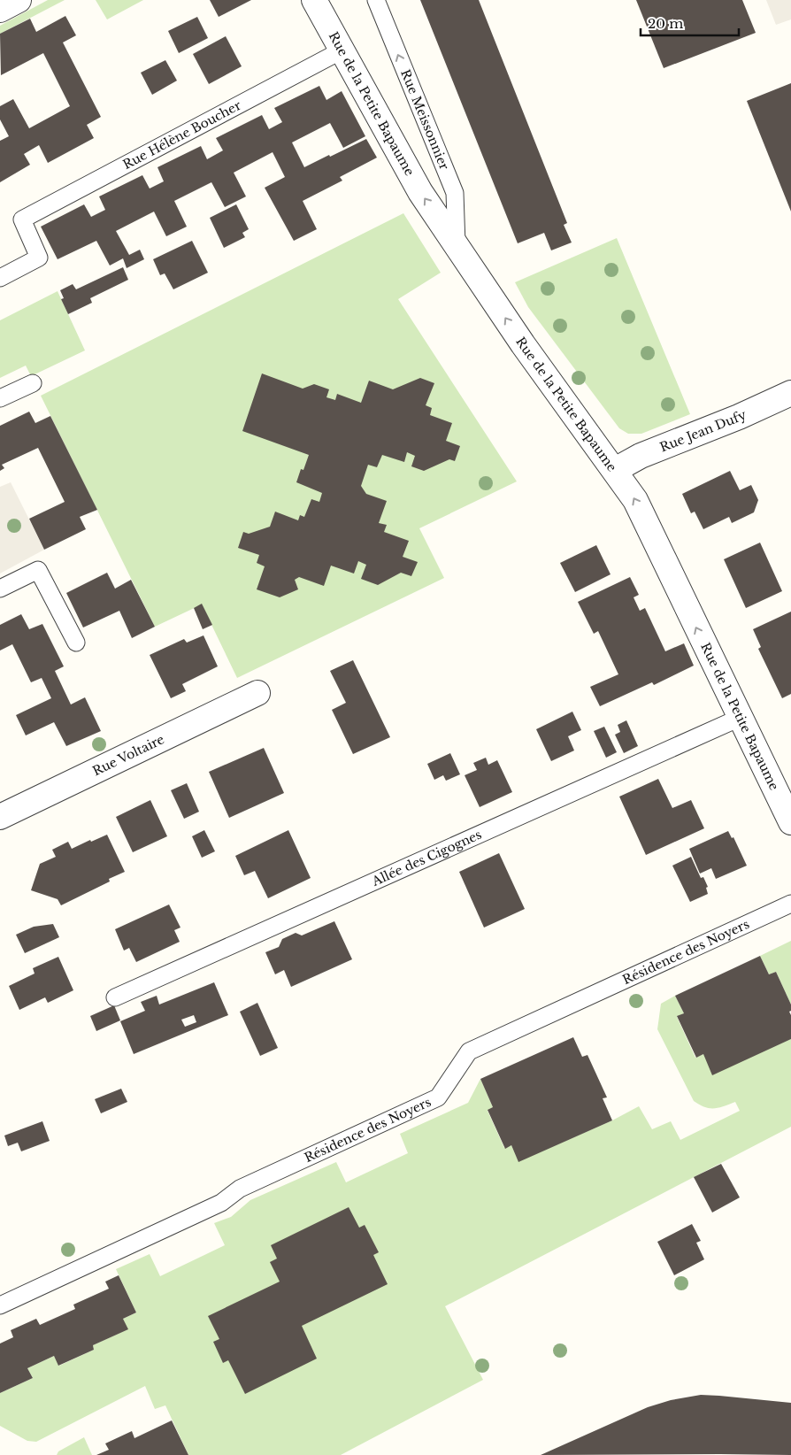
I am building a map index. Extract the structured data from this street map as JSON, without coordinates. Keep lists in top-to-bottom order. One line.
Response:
{"streets":{"street":["Rue de la Petite Bapaume","Rue Jean Dufy","Rue Voltaire"],"lane":["Rue Meissonnier","Rue Hélène Boucher","Allée des Cigognes","Résidence des Noyers"]},"crossings":[["Rue de la Petite Bapaume","Rue Meissonnier"],["Rue de la Petite Bapaume","Rue Hélène Boucher"],["Rue de la Petite Bapaume","Rue Jean Dufy"],["Rue de la Petite Bapaume","Allée des Cigognes"]],"one_way":["Rue de la Petite Bapaume","Rue Meissonnier"],"scale_bar":"20 m"}
